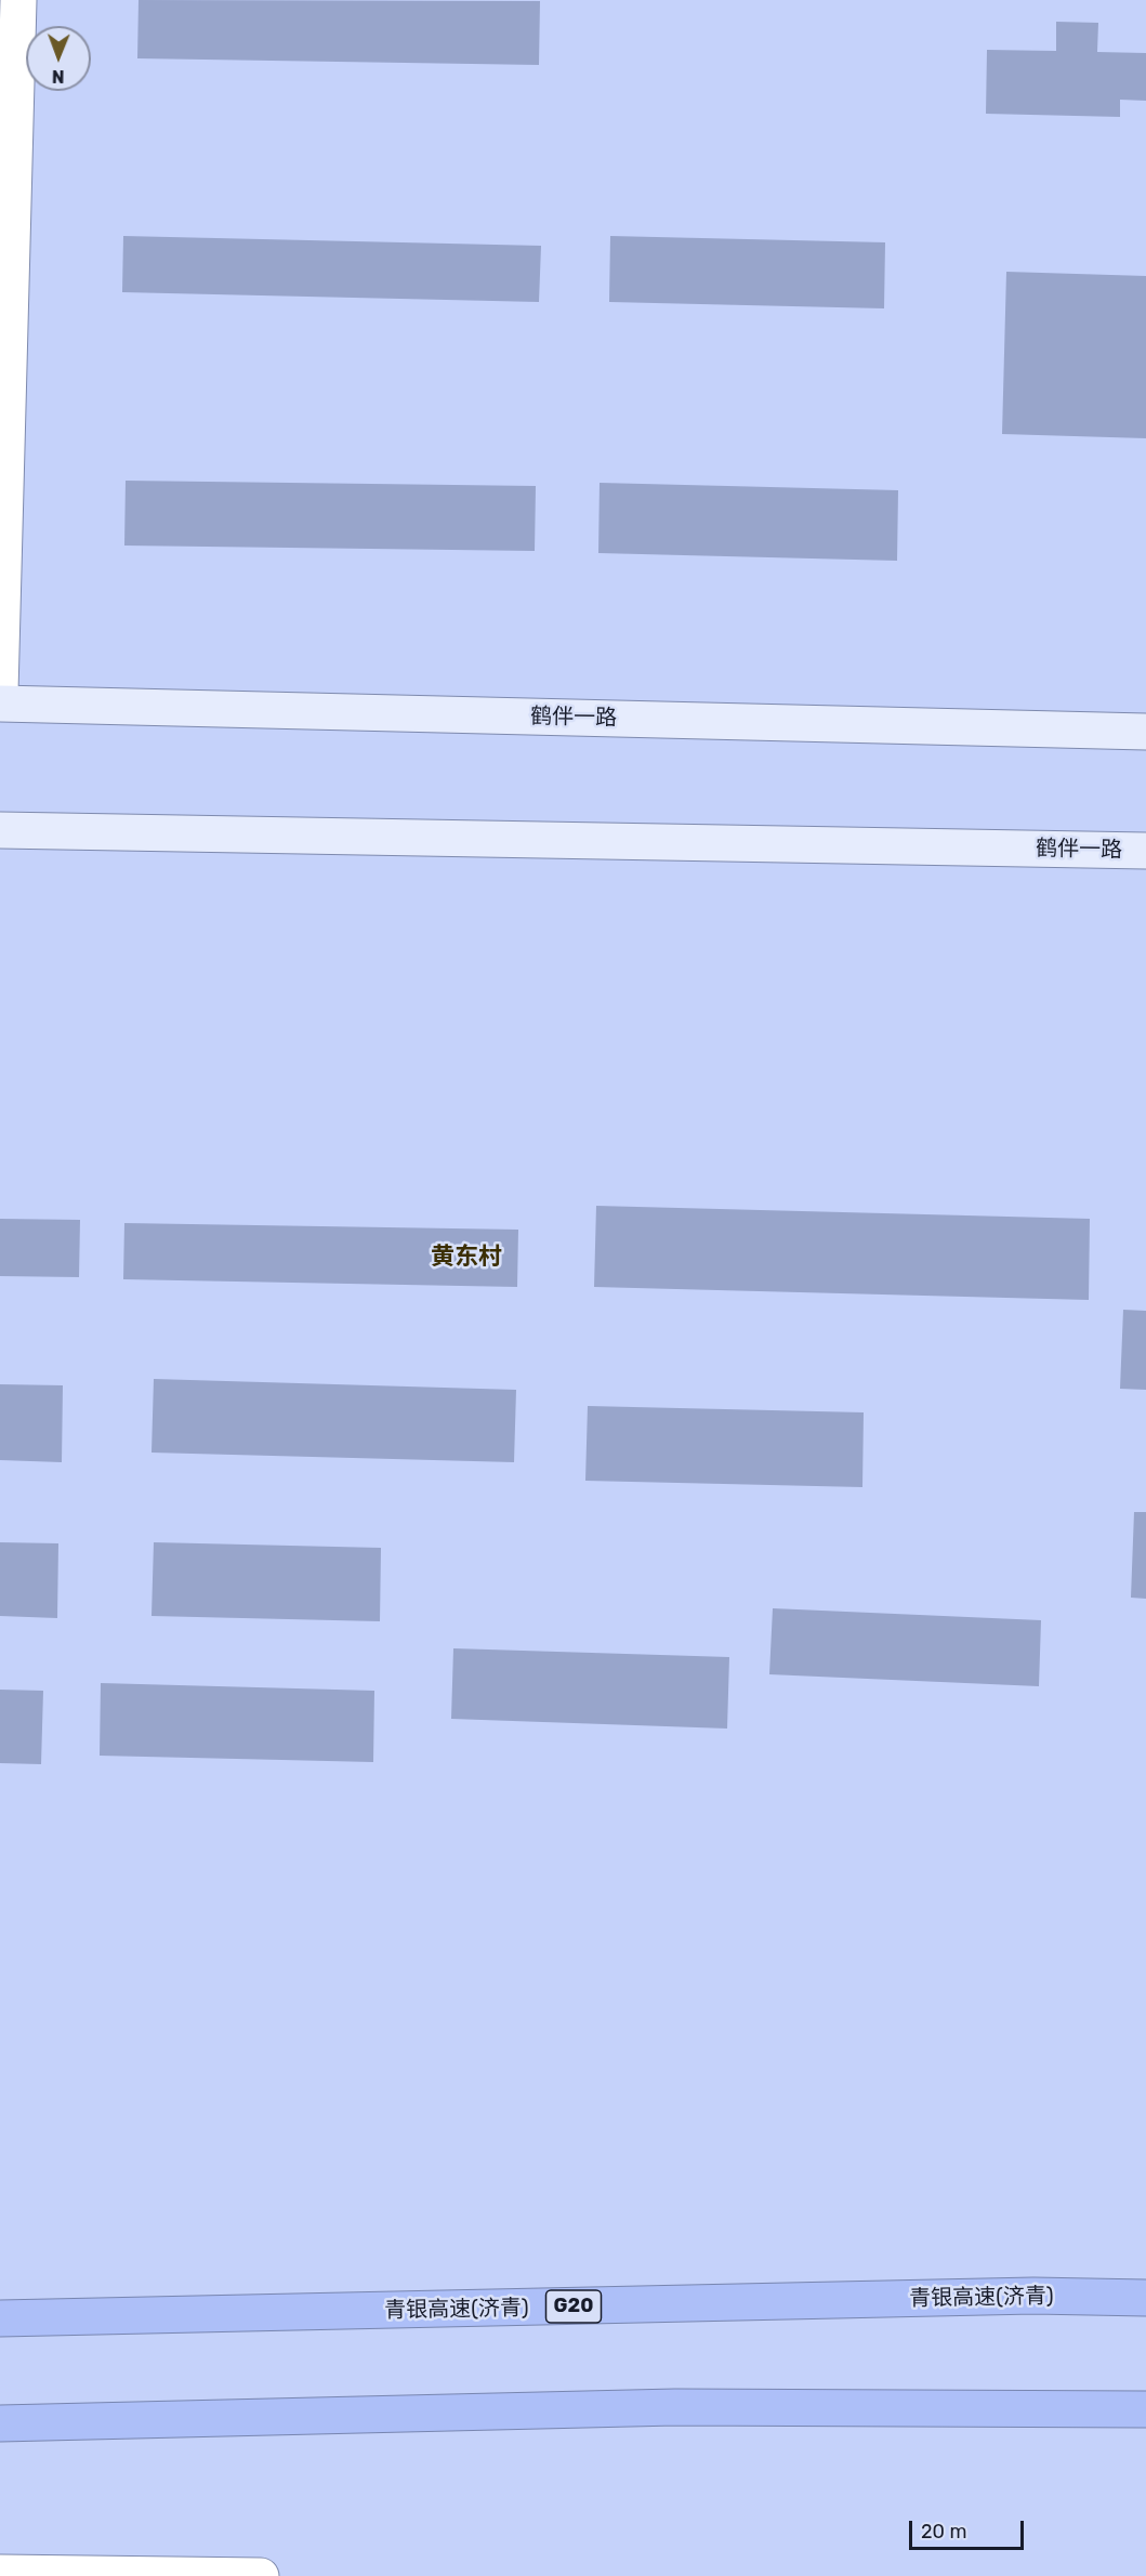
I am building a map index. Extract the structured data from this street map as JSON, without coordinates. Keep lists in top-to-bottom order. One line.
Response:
{"streets":{"highway":["青银高速(济青)","G20"],"main road":["鹤伴一路"]},"districts":["黄东村"],"scale_bar":"20 m","north":"bottom"}
